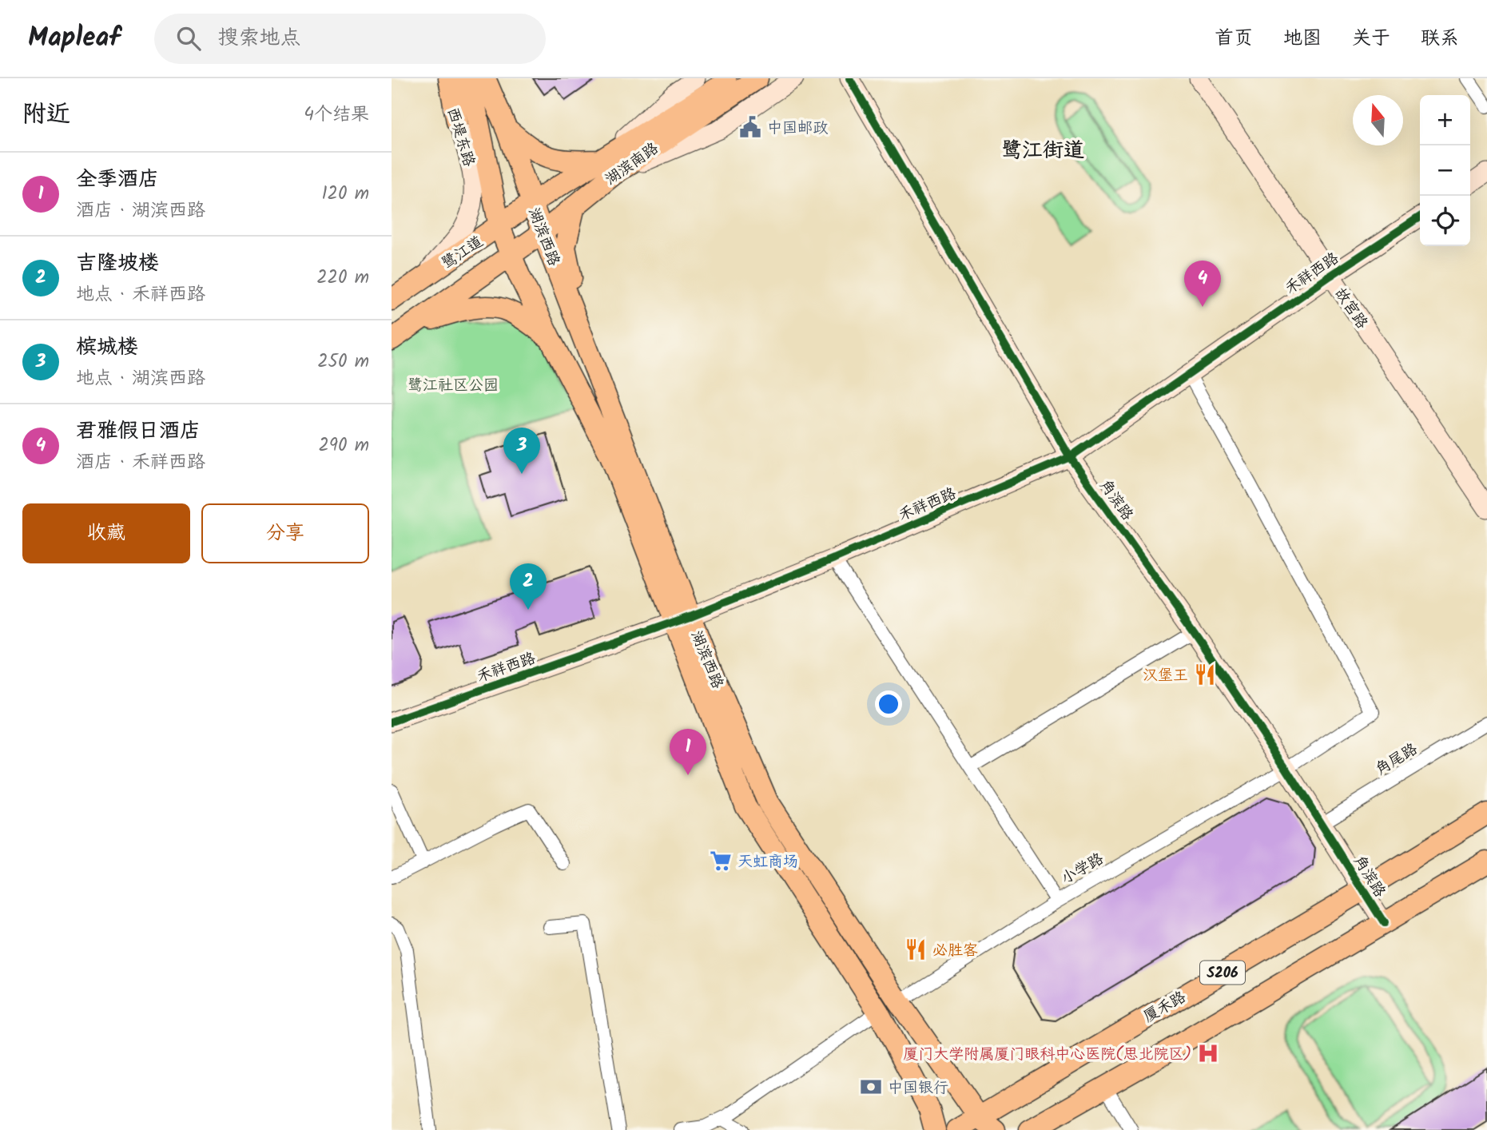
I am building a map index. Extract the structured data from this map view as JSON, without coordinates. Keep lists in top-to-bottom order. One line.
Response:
{"streets":{"main road":["湖滨南路","湖滨西路","鹭江道","S206","厦禾路"],"street":["西堤东路","禾祥西路","故宫路","角滨路","角尾路","小学路"]},"crossings":[["西堤东路","鹭江道"],["湖滨南路","湖滨西路"],["湖滨南路","鹭江道"],["湖滨西路","鹭江道"],["湖滨西路","禾祥西路"],["湖滨西路","小学路"],["湖滨西路","厦禾路"],["禾祥西路","故宫路"],["禾祥西路","角滨路"],["禾祥西路","小学路"],["角滨路","角尾路"],["角滨路","小学路"],["角滨路","S206"],["角滨路","厦禾路"]],"districts":["鹭江街道"],"parks":["鹭江社区公园"],"places":{"public building":["中国邮政"],"restaurant":["汉堡王","必胜客"],"supermarket":["天虹商场"],"hospital":["厦门大学附属厦门眼科中心医院(思北院区)"],"bank":["中国银行"]},"north":"top","page":{"header":"Mapleaf","search":"搜索地点","nav":["首页","地图","关于","联系"],"heading":["附近","4个结果"],"map_buttons":["+","−"],"list":[{"mark":"1","name":"全季酒店","note":"酒店 · 湖滨西路","value":"120 m"},{"mark":"2","name":"吉隆坡楼","note":"地点 · 禾祥西路","value":"220 m"},{"mark":"3","name":"槟城楼","note":"地点 · 湖滨西路","value":"250 m"},{"mark":"4","name":"君雅假日酒店","note":"酒店 · 禾祥西路","value":"290 m"}],"pins":["4","3","2","1"],"buttons":["收藏","分享"]}}
